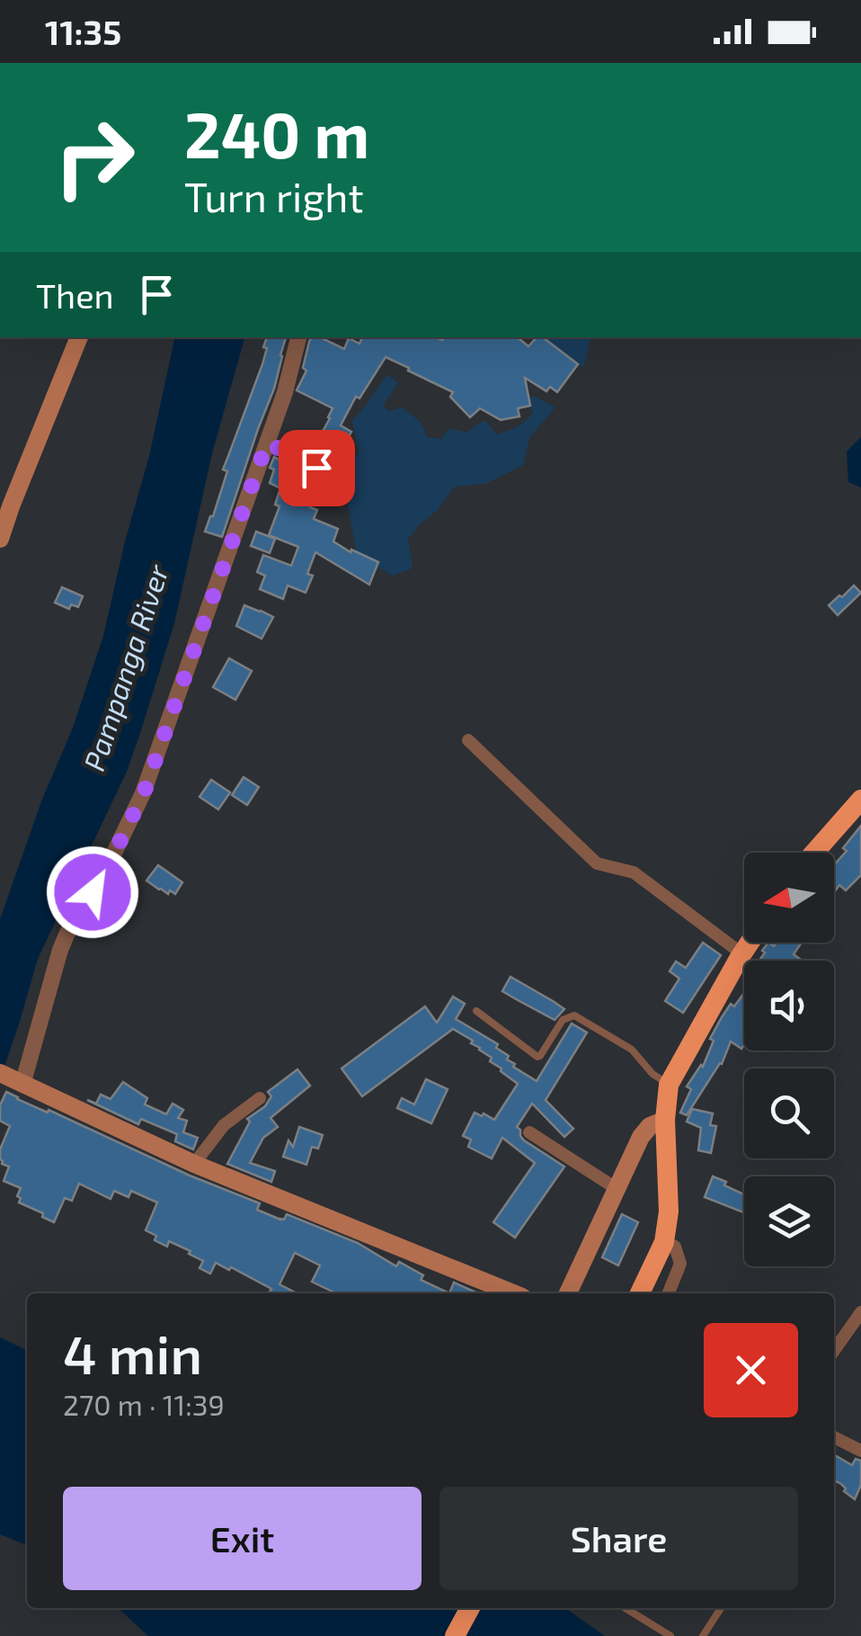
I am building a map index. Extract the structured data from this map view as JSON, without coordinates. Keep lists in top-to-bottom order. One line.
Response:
{"water":["Pampanga River"],"north":"left","page":{"status":"11:35","turn":["240 m","Turn right"],"then":"Then","heading":["4 min","270 m · 11:39"],"buttons":["Exit","Share"]}}
